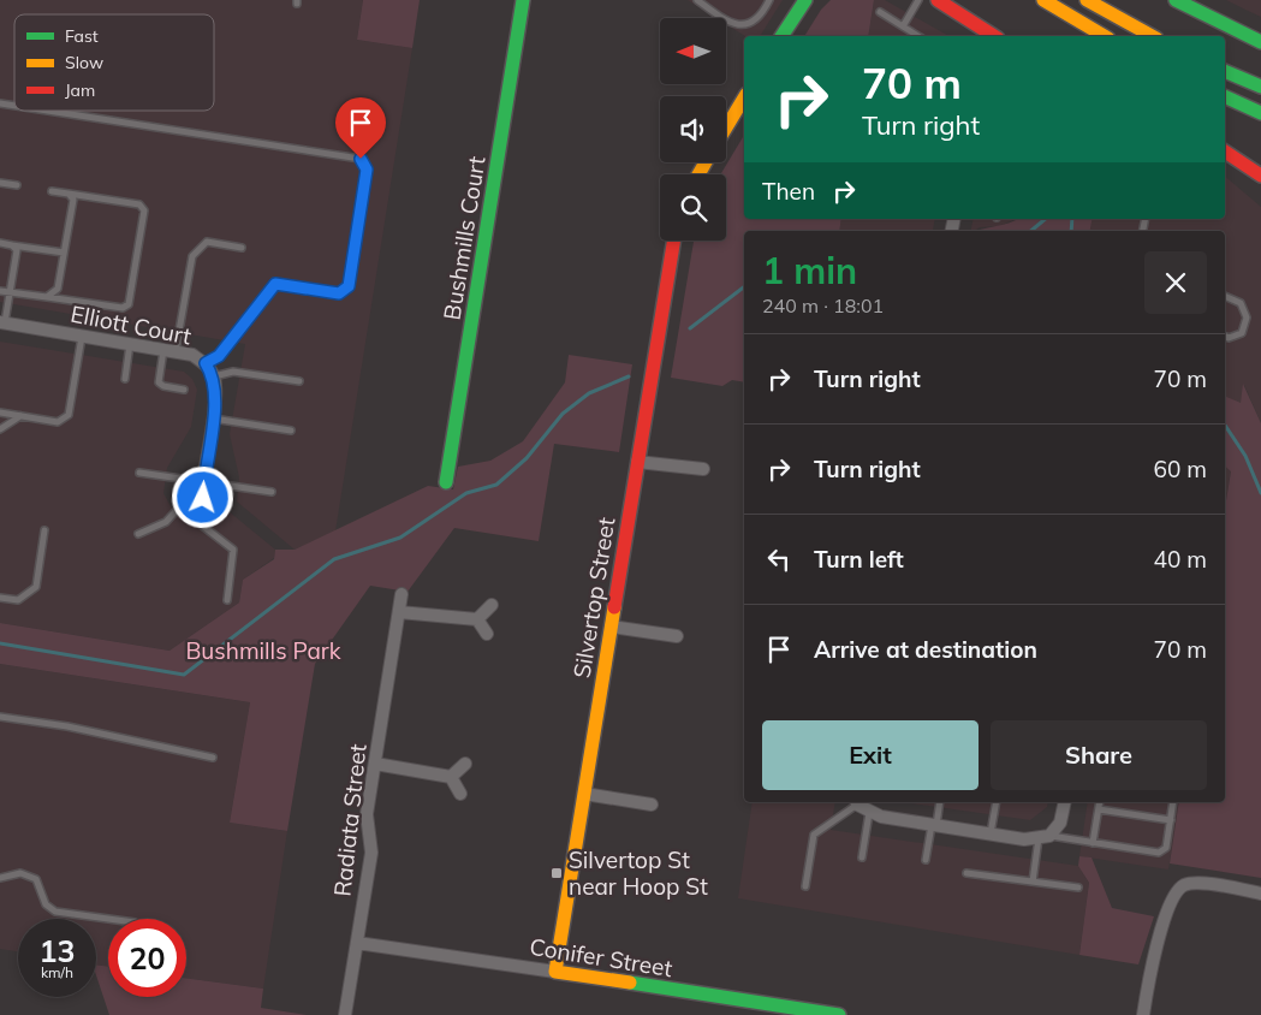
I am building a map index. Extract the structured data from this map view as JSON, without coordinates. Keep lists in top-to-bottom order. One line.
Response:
{"streets":{"main road":["Bushmills Court","Silvertop Street","Conifer Street"],"street":["Elliott Court","Radiata Street"]},"crossings":[["Silvertop Street","Conifer Street"],["Radiata Street","Conifer Street"]],"parks":["Bushmills Park"],"places":{"transit":["Silvertop St near Hoop St"]},"legend":["Fast","Slow","Jam"],"north":"left","page":{"turn":["70 m","Turn right"],"then":"Then","heading":["1 min","240 m · 18:01"],"list":[{"name":"Turn right","value":"70 m"},{"name":"Turn right","value":"60 m"},{"name":"Turn left","value":"40 m"},{"name":"Arrive at destination","value":"70 m"}],"buttons":["Exit","Share"],"speed":"13 km/h","limit":"20"}}
